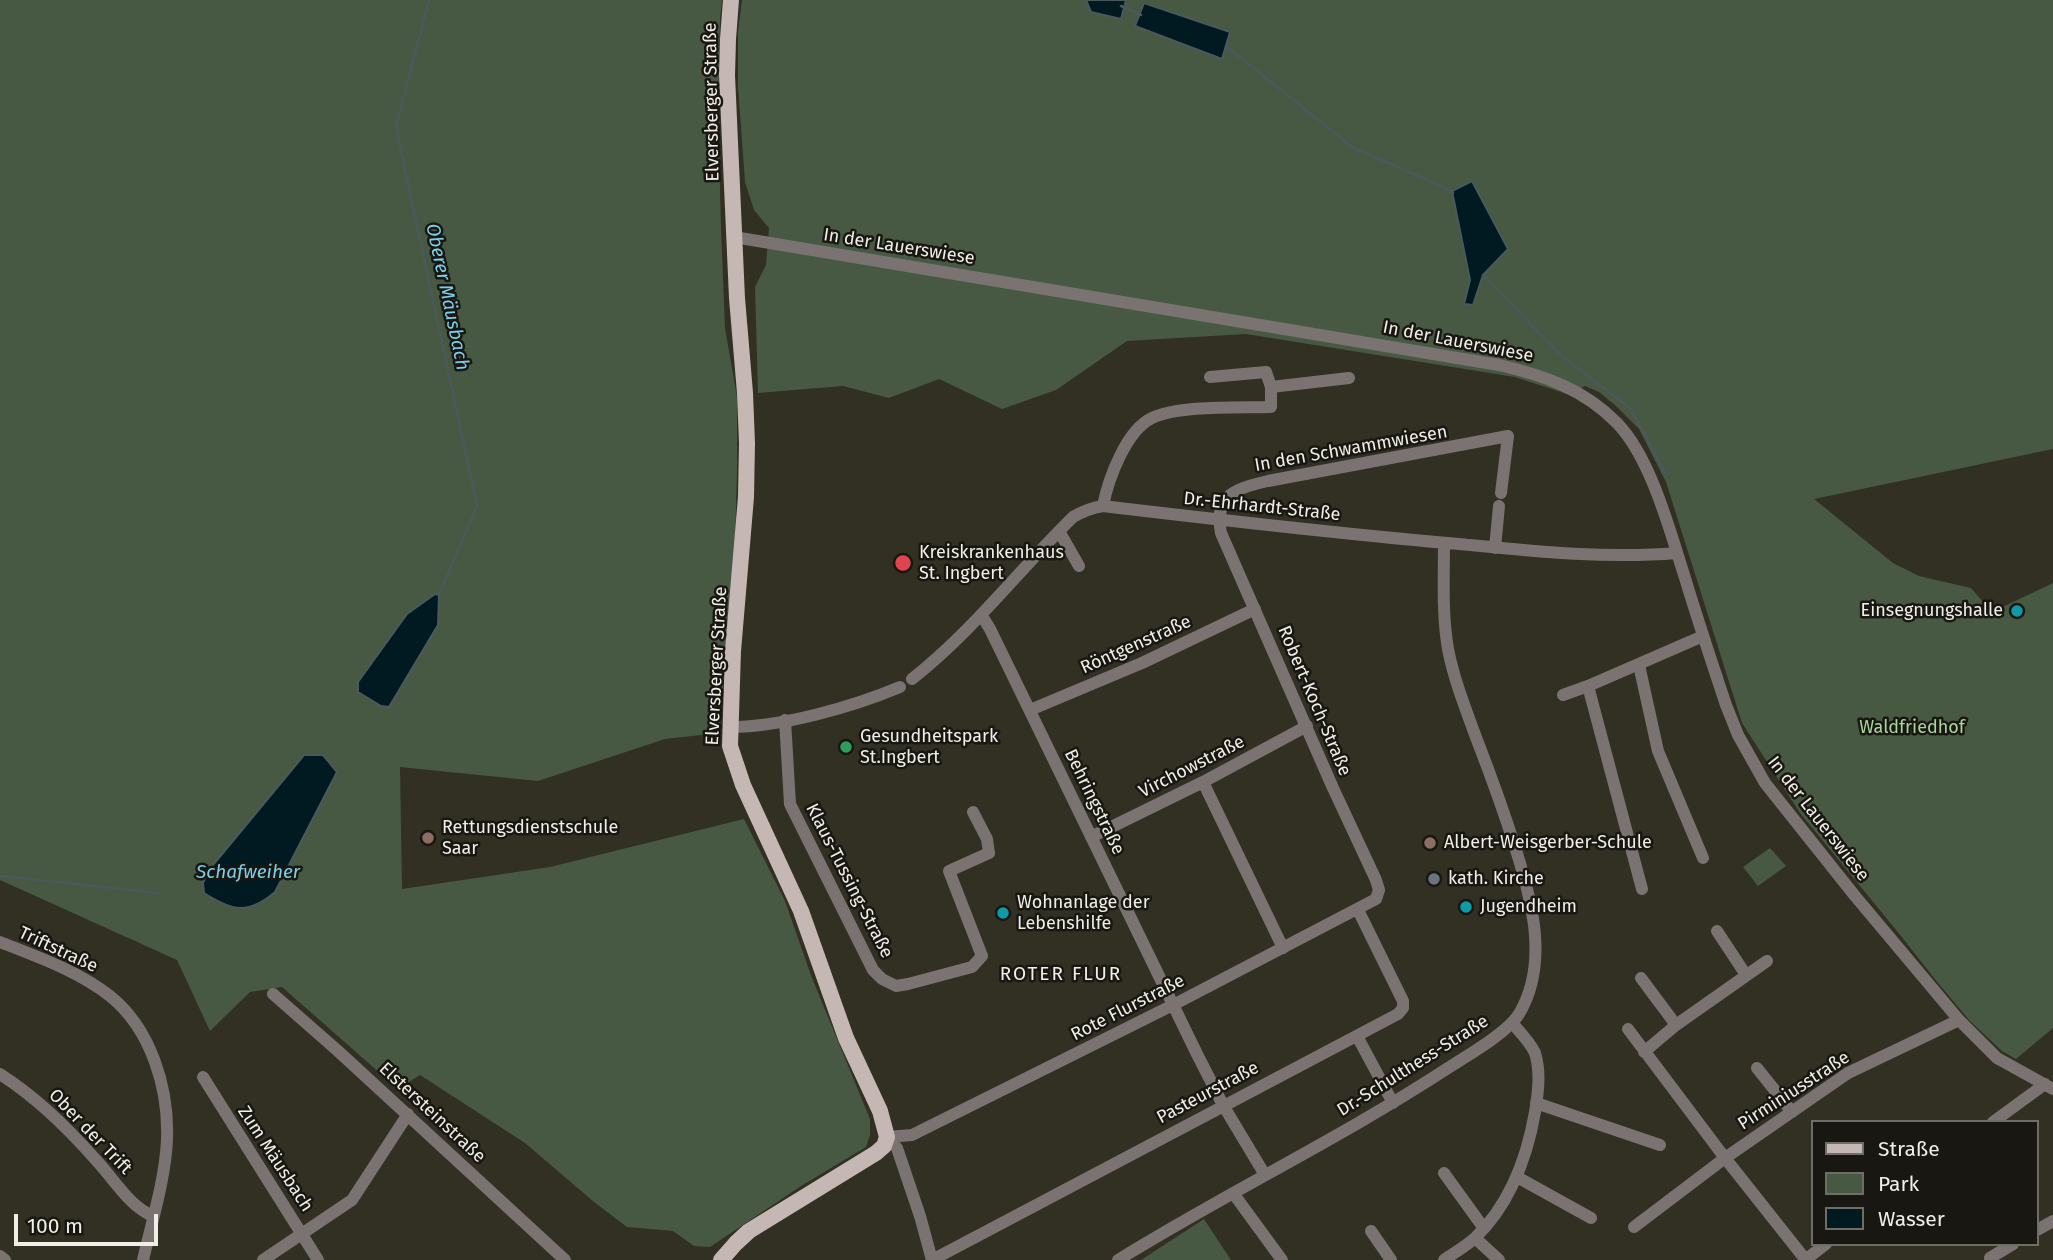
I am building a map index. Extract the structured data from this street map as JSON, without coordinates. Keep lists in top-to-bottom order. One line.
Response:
{"streets":{"main road":["Elversberger Straße"],"street":["In der Lauerswiese","In den Schwammwiesen","Dr.-Ehrhardt-Straße","Röntgenstraße","Robert-Koch-Straße","Virchowstraße","Behringstraße","Klaus-Tussing-Straße","Triftstraße","Rote Flurstraße","Dr.-Schulthess-Straße","Pirminiusstraße","Pasteurstraße","Elstersteinstraße","Ober der Trift","Zum Mäusbach"]},"crossings":[["Elversberger Straße","In der Lauerswiese"],["Elversberger Straße","Rote Flurstraße"],["In der Lauerswiese","Dr.-Ehrhardt-Straße"],["In der Lauerswiese","Pirminiusstraße"],["In den Schwammwiesen","Dr.-Ehrhardt-Straße"],["In den Schwammwiesen","Robert-Koch-Straße"],["Dr.-Ehrhardt-Straße","Robert-Koch-Straße"],["Dr.-Ehrhardt-Straße","Behringstraße"],["Dr.-Ehrhardt-Straße","Dr.-Schulthess-Straße"],["Röntgenstraße","Robert-Koch-Straße"],["Röntgenstraße","Behringstraße"],["Robert-Koch-Straße","Virchowstraße"],["Robert-Koch-Straße","Rote Flurstraße"],["Virchowstraße","Behringstraße"],["Behringstraße","Rote Flurstraße"],["Behringstraße","Dr.-Schulthess-Straße"],["Behringstraße","Pasteurstraße"],["Triftstraße","Ober der Trift"],["Rote Flurstraße","Pasteurstraße"]],"districts":["ROTER FLUR"],"water":["Oberer Mäusbach","Schafweiher"],"parks":["Waldfriedhof"],"places":["Kreiskrankenhaus St. Ingbert","Einsegnungshalle","Gesundheitspark St.Ingbert","Rettungsdienstschule Saar","Albert-Weisgerber-Schule","kath. Kirche","Jugendheim","Wohnanlage der Lebenshilfe"],"legend":["Straße","Park","Wasser"],"scale_bar":"100 m"}
